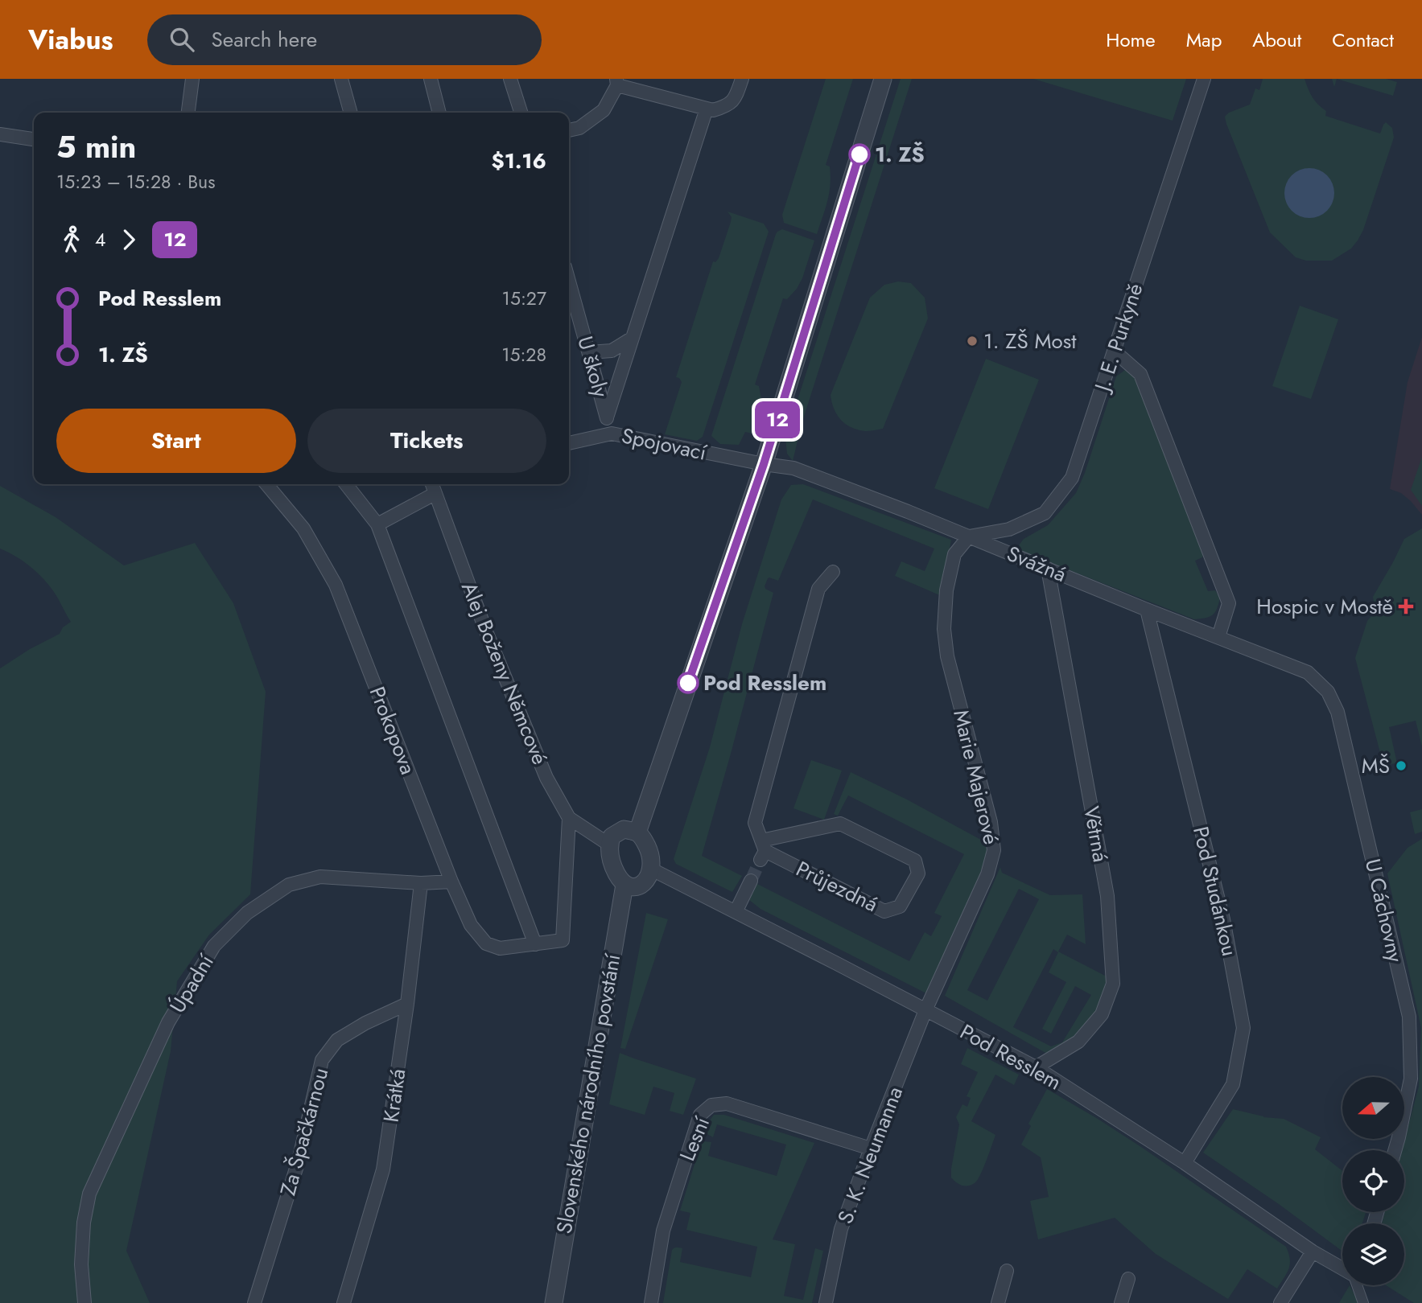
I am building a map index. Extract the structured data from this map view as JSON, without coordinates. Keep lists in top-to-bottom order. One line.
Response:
{"streets":{"street":["J. E. Purkyně","U školy","Spojovací","Svážná","Alej Boženy Němcové","Prokopova","Marie Majerové","Větrná","Průjezdná","Pod Studánkou","U Cáchovny","Úpadní","Pod Resslem","Slovenského národního povstání","Krátká","Za Špačkárnou","Lesní","S. K. Neumanna"]},"crossings":[["J. E. Purkyně","Svážná"],["J. E. Purkyně","Marie Majerové"],["U školy","Spojovací"],["Spojovací","Svážná"],["Svážná","Marie Majerové"],["Svážná","Větrná"],["Svážná","Pod Studánkou"],["Svážná","U Cáchovny"],["Alej Boženy Němcové","Prokopova"],["Alej Boženy Němcové","Pod Resslem"],["Alej Boženy Němcové","Slovenského národního povstání"],["Prokopova","Úpadní"],["Marie Majerové","Pod Resslem"],["Marie Majerové","S. K. Neumanna"],["Větrná","Pod Resslem"],["Pod Studánkou","Pod Resslem"],["Úpadní","Krátká"],["Pod Resslem","Slovenského národního povstání"],["Pod Resslem","S. K. Neumanna"],["Krátká","Za Špačkárnou"],["Lesní","S. K. Neumanna"]],"places":{"other":["1. ZŠ","1. ZŠ Most","Pod Resslem","MŠ"],"health":["Hospic v Mostě"]},"lines":["bus line 12"],"north":"left","page":{"header":"Viabus","search":"Search here","nav":["Home","Map","About","Contact"],"on_map":"12","heading":["5 min","15:23 – 15:28 · Bus","$1.16"],"legs":["4","12"],"list":[{"name":"Pod Resslem","value":"15:27"},{"name":"1. ZŠ","value":"15:28"}],"buttons":["Start","Tickets"]}}
